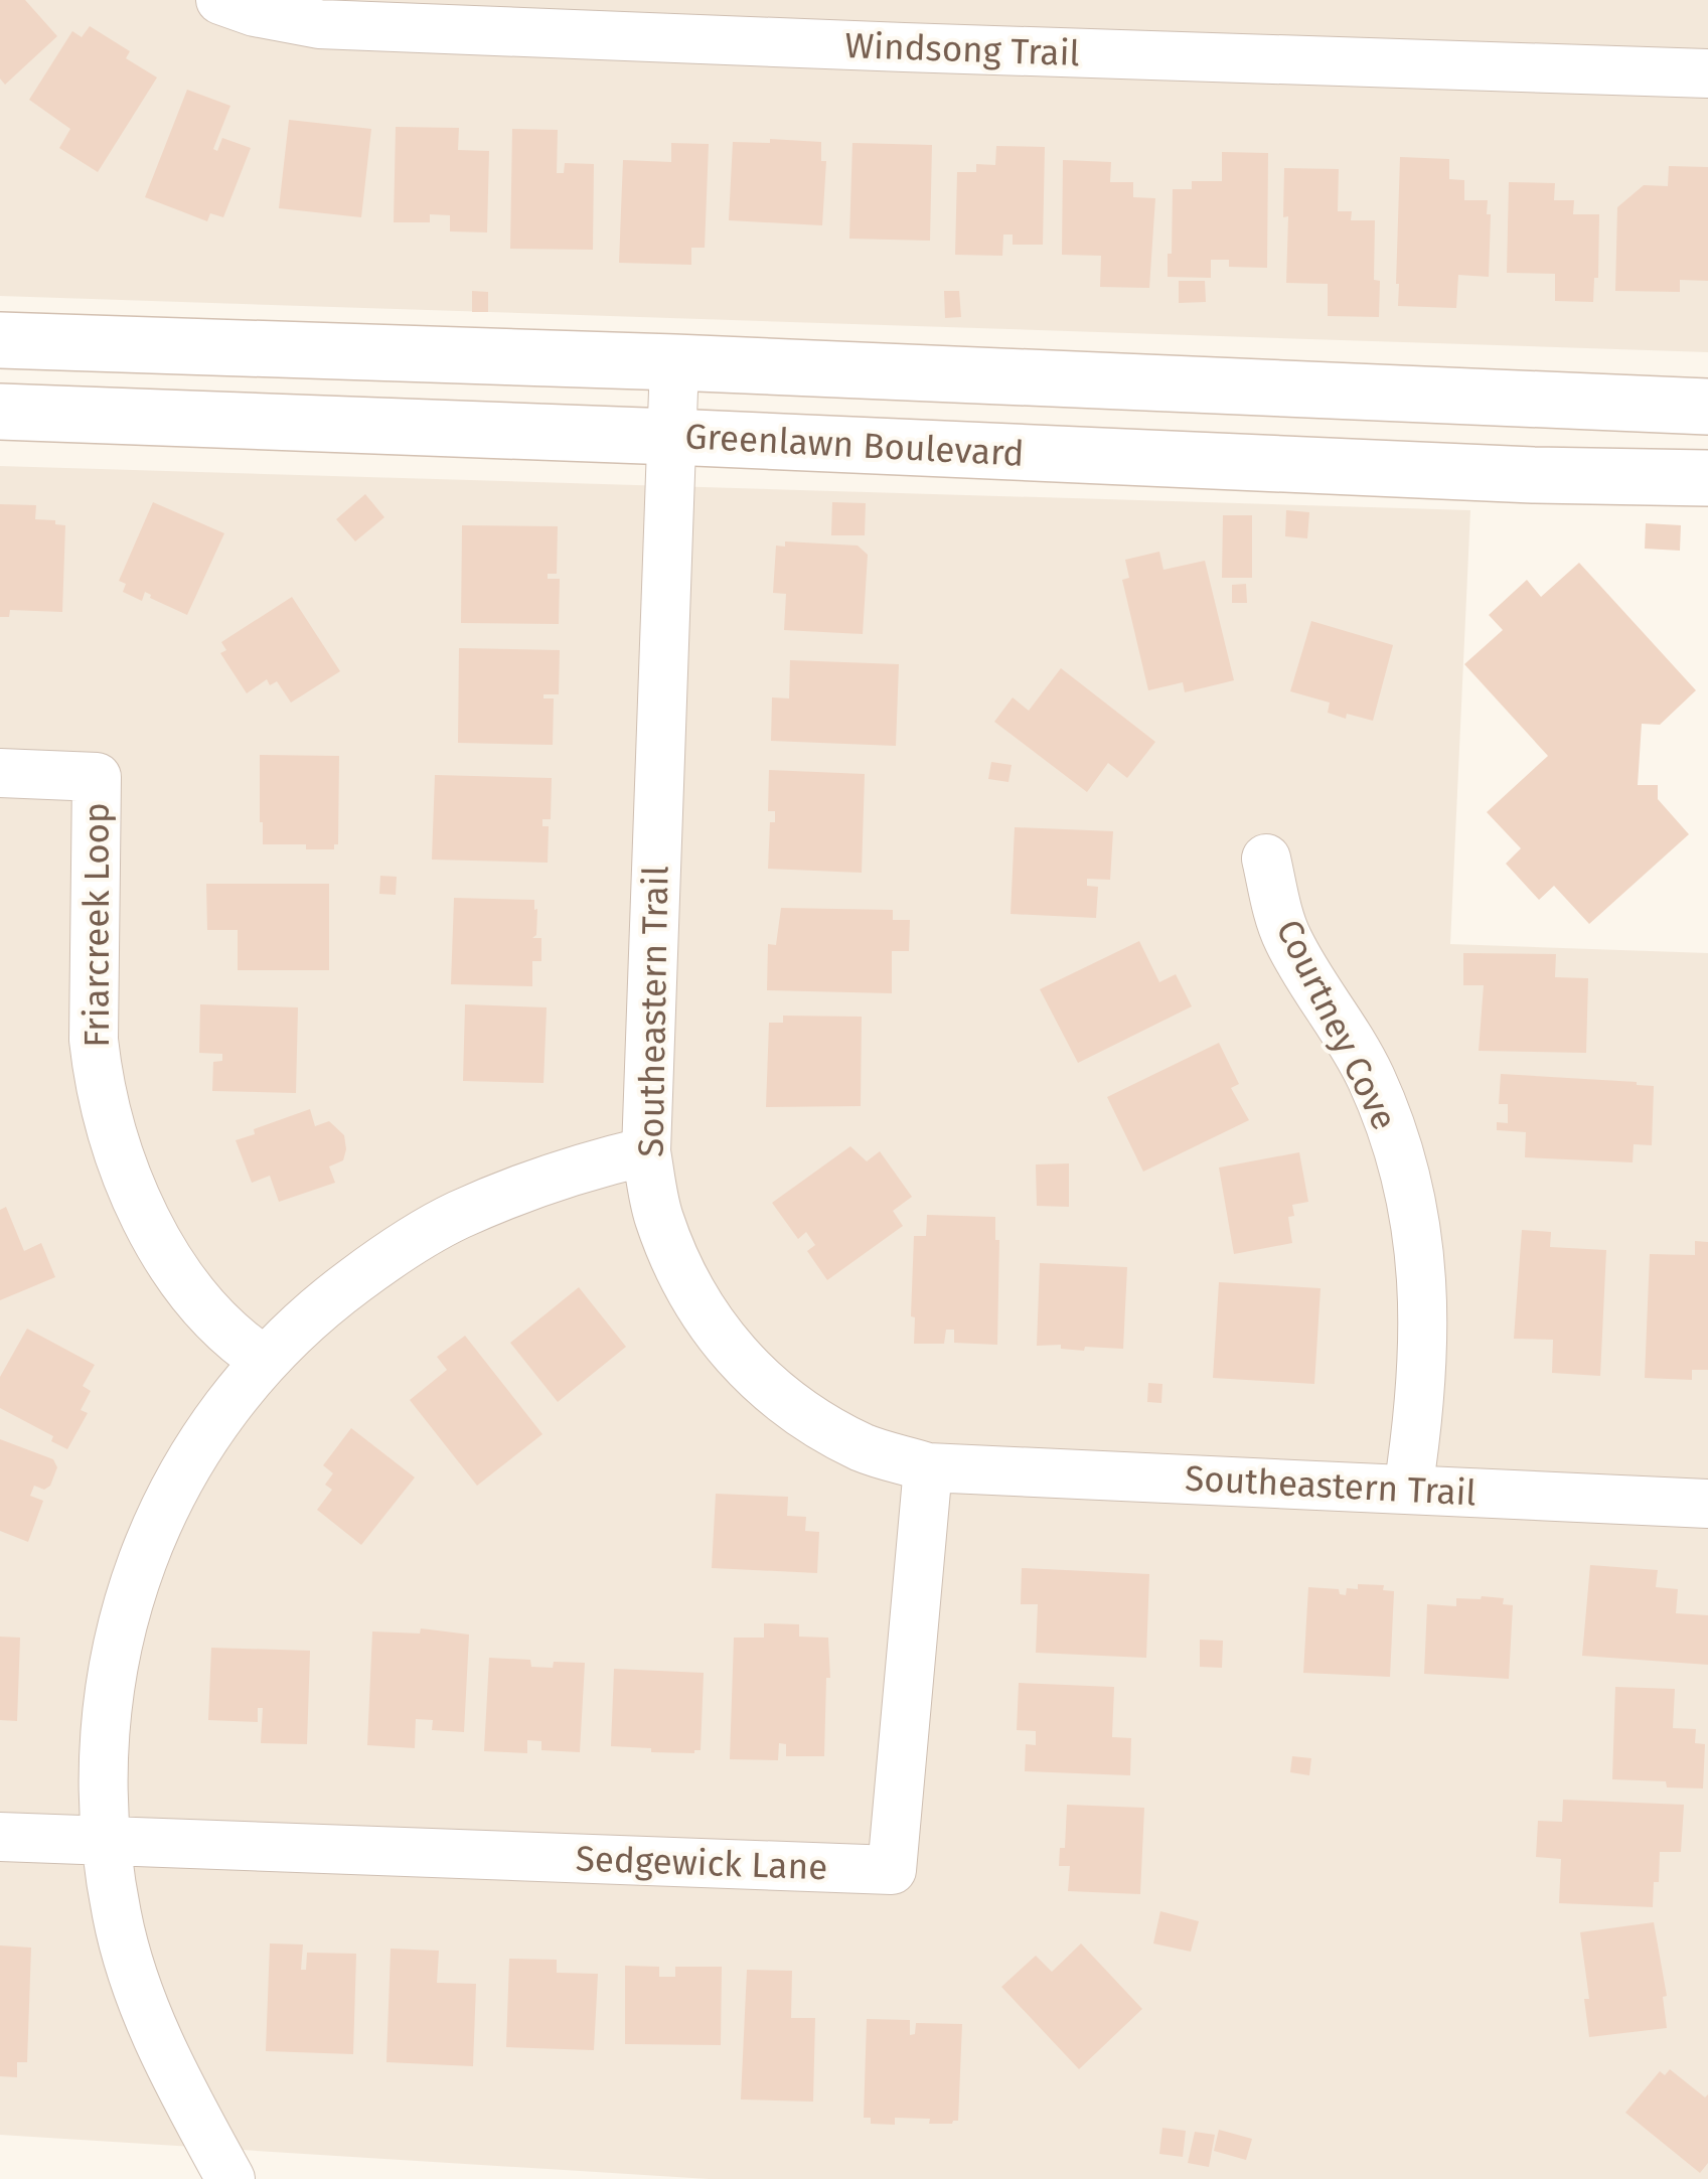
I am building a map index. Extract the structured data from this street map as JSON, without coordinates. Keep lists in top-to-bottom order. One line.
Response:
{"streets":{"main road":["Greenlawn Boulevard"],"street":["Windsong Trail","Friarcreek Loop","Southeastern Trail","Courtney Cove","Sedgewick Lane"]},"crossings":[["Greenlawn Boulevard","Southeastern Trail"],["Southeastern Trail","Courtney Cove"],["Southeastern Trail","Sedgewick Lane"]]}
